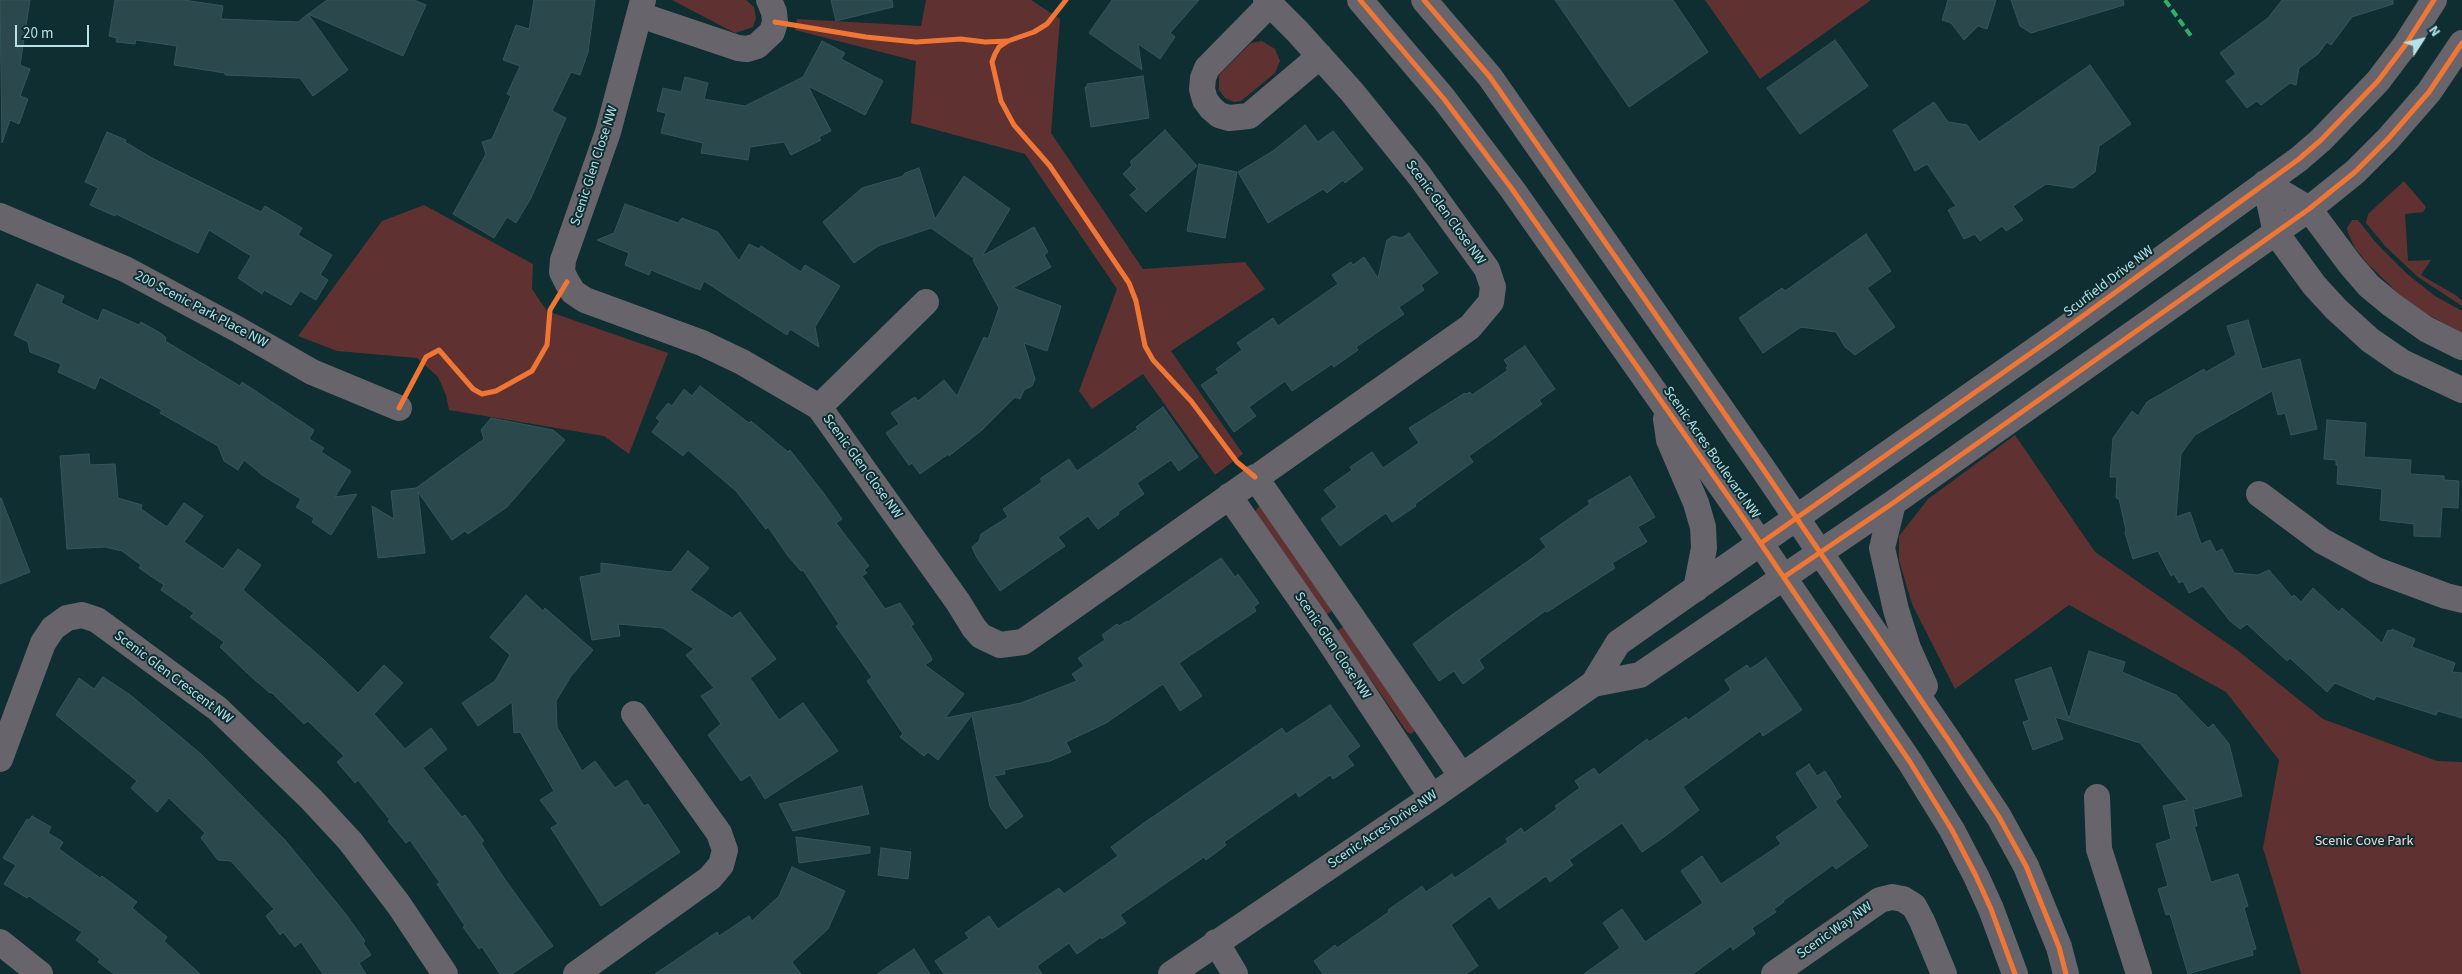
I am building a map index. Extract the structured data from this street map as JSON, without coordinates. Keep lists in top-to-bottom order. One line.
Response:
{"streets":{"street":["Scenic Glen Close NW","Scurfield Drive NW","200 Scenic Park Place NW","Scenic Acres Boulevard NW","Scenic Glen Crescent NW","Scenic Acres Drive NW","Scenic Way NW"]},"crossings":[["Scenic Glen Close NW","Scenic Acres Drive NW"],["Scurfield Drive NW","Scenic Acres Boulevard NW"],["Scurfield Drive NW","Scenic Acres Drive NW"],["Scenic Acres Boulevard NW","Scenic Acres Drive NW"]],"parks":["Scenic Cove Park"],"scale_bar":"20 m","north":"top right"}
